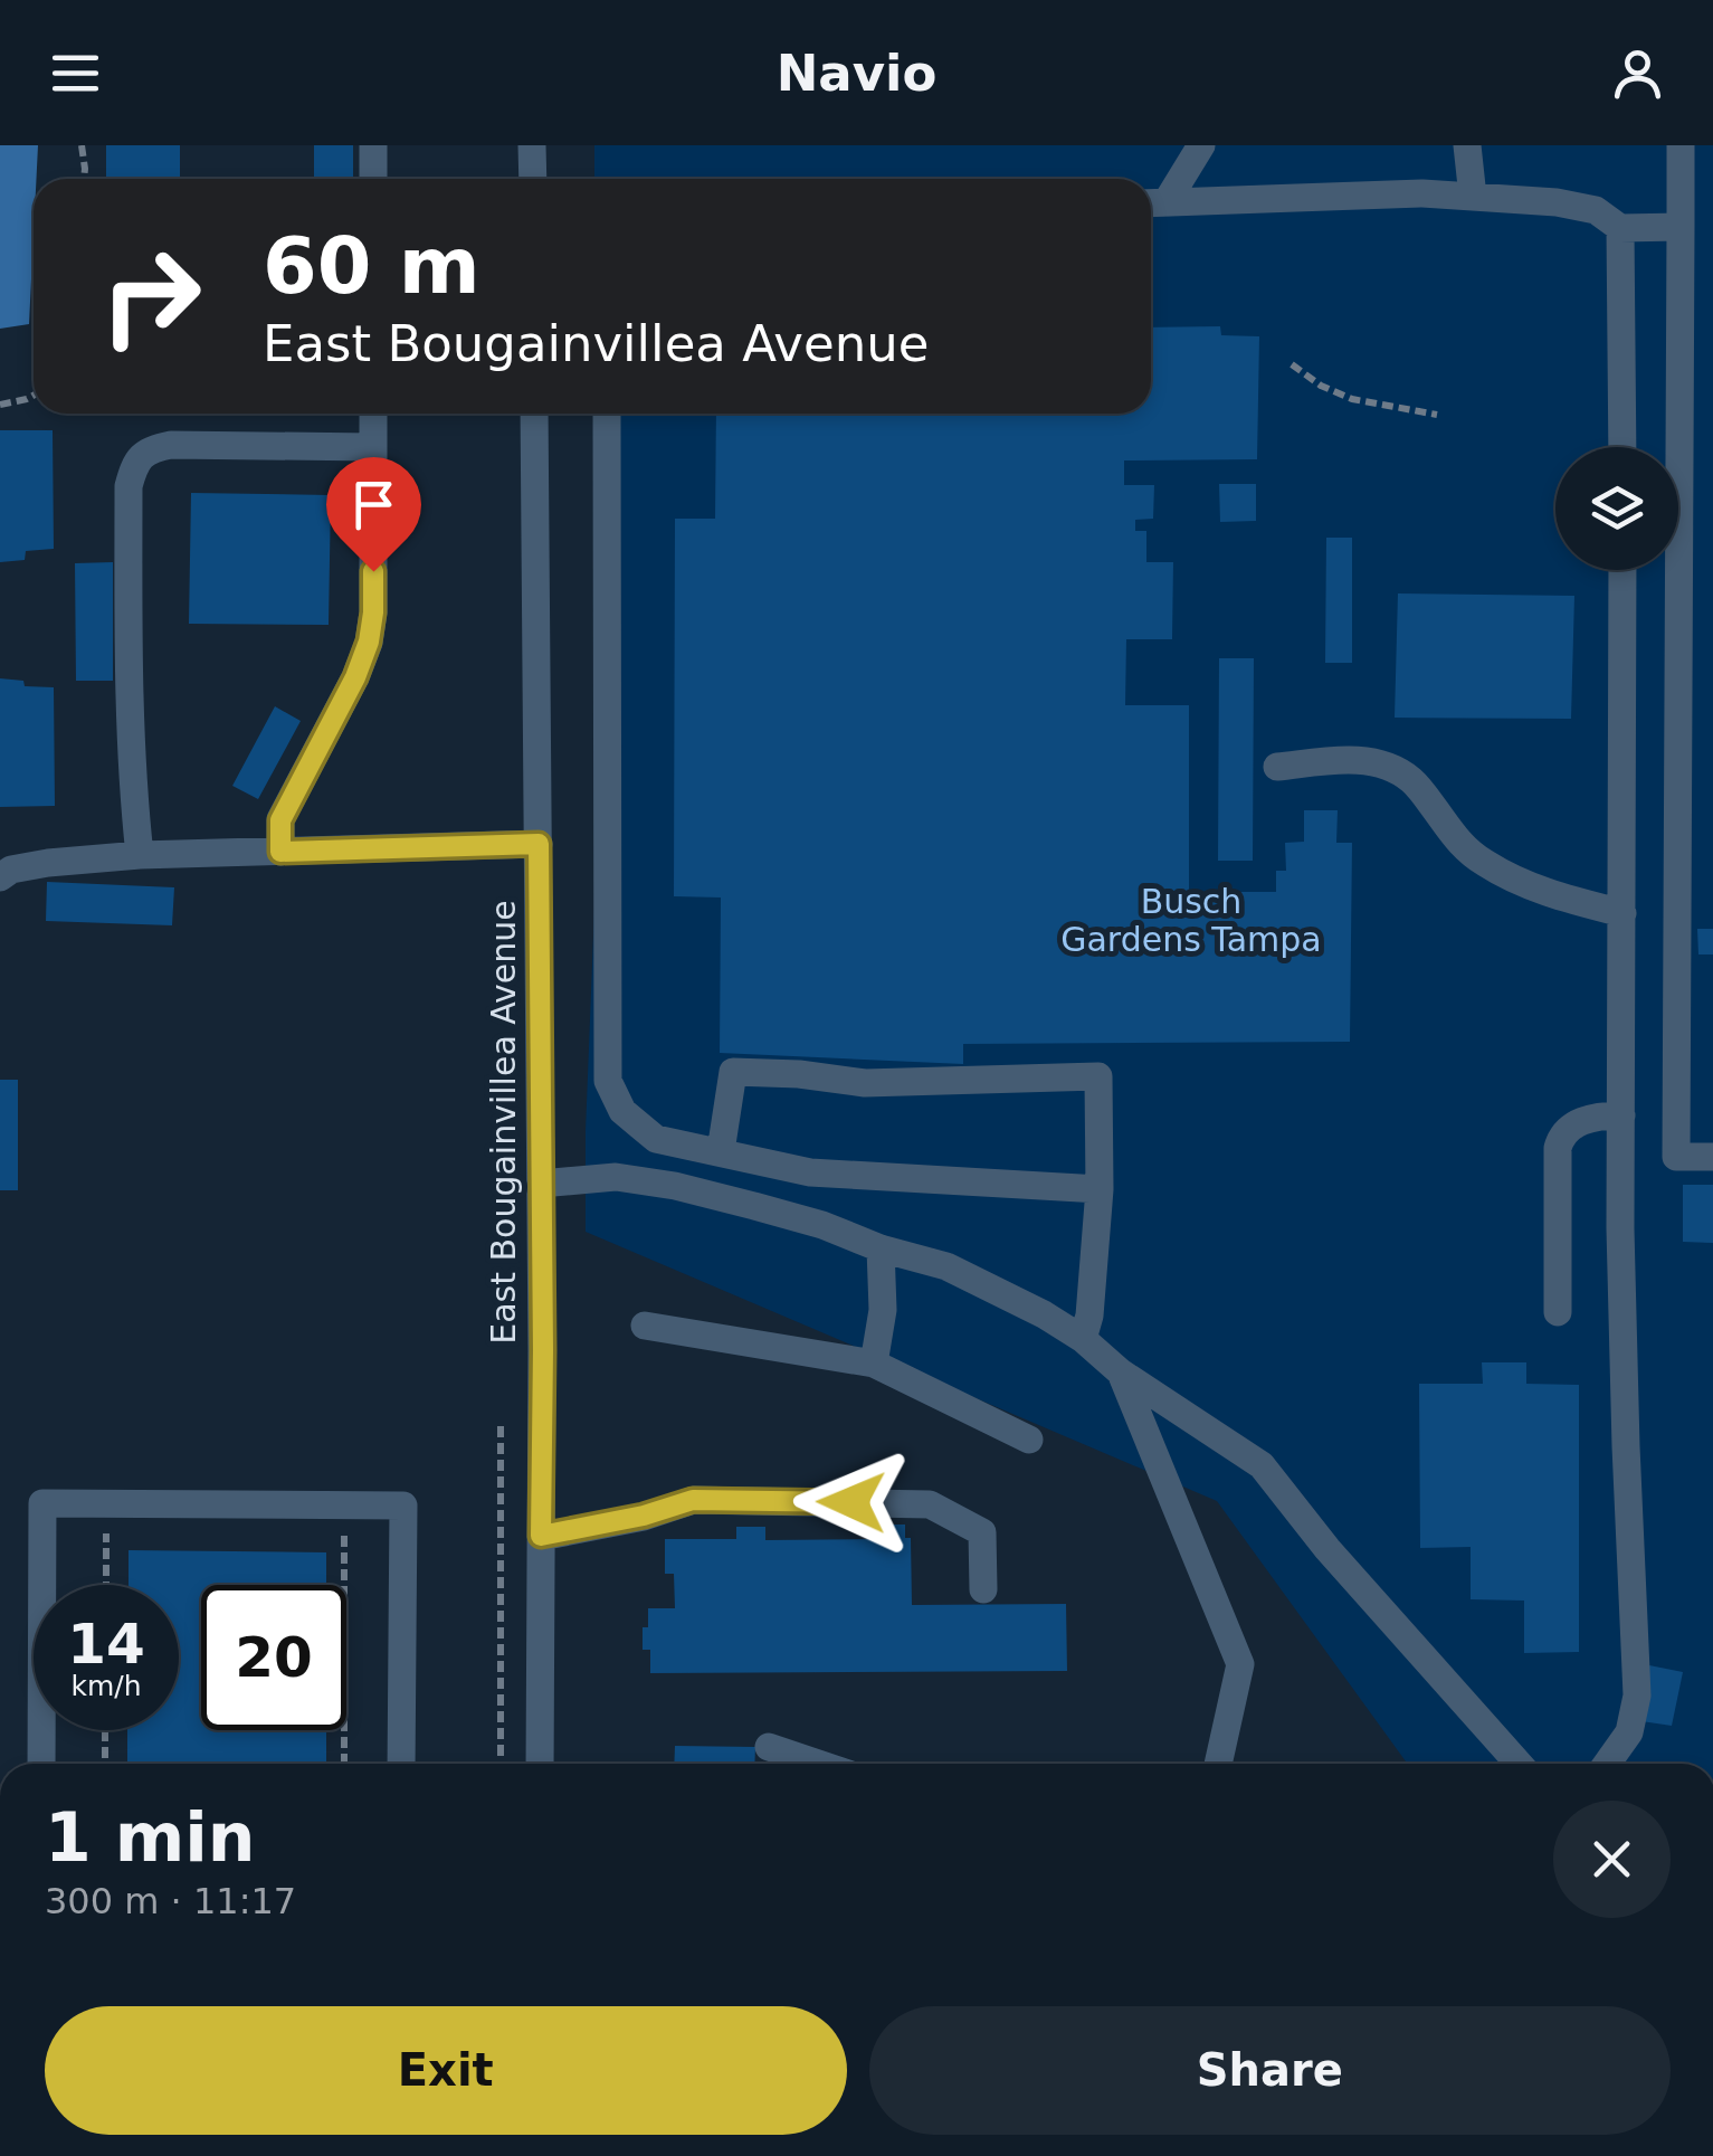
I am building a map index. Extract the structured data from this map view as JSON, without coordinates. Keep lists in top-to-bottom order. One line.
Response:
{"streets":{"street":["East Bougainvillea Avenue"]},"parks":["Busch Gardens Tampa"],"page":{"header":"Navio","turn":["60 m","East Bougainvillea Avenue"],"speed":"14 km/h","limit":"20","heading":["1 min","300 m · 11:17"],"buttons":["Exit","Share"]}}
